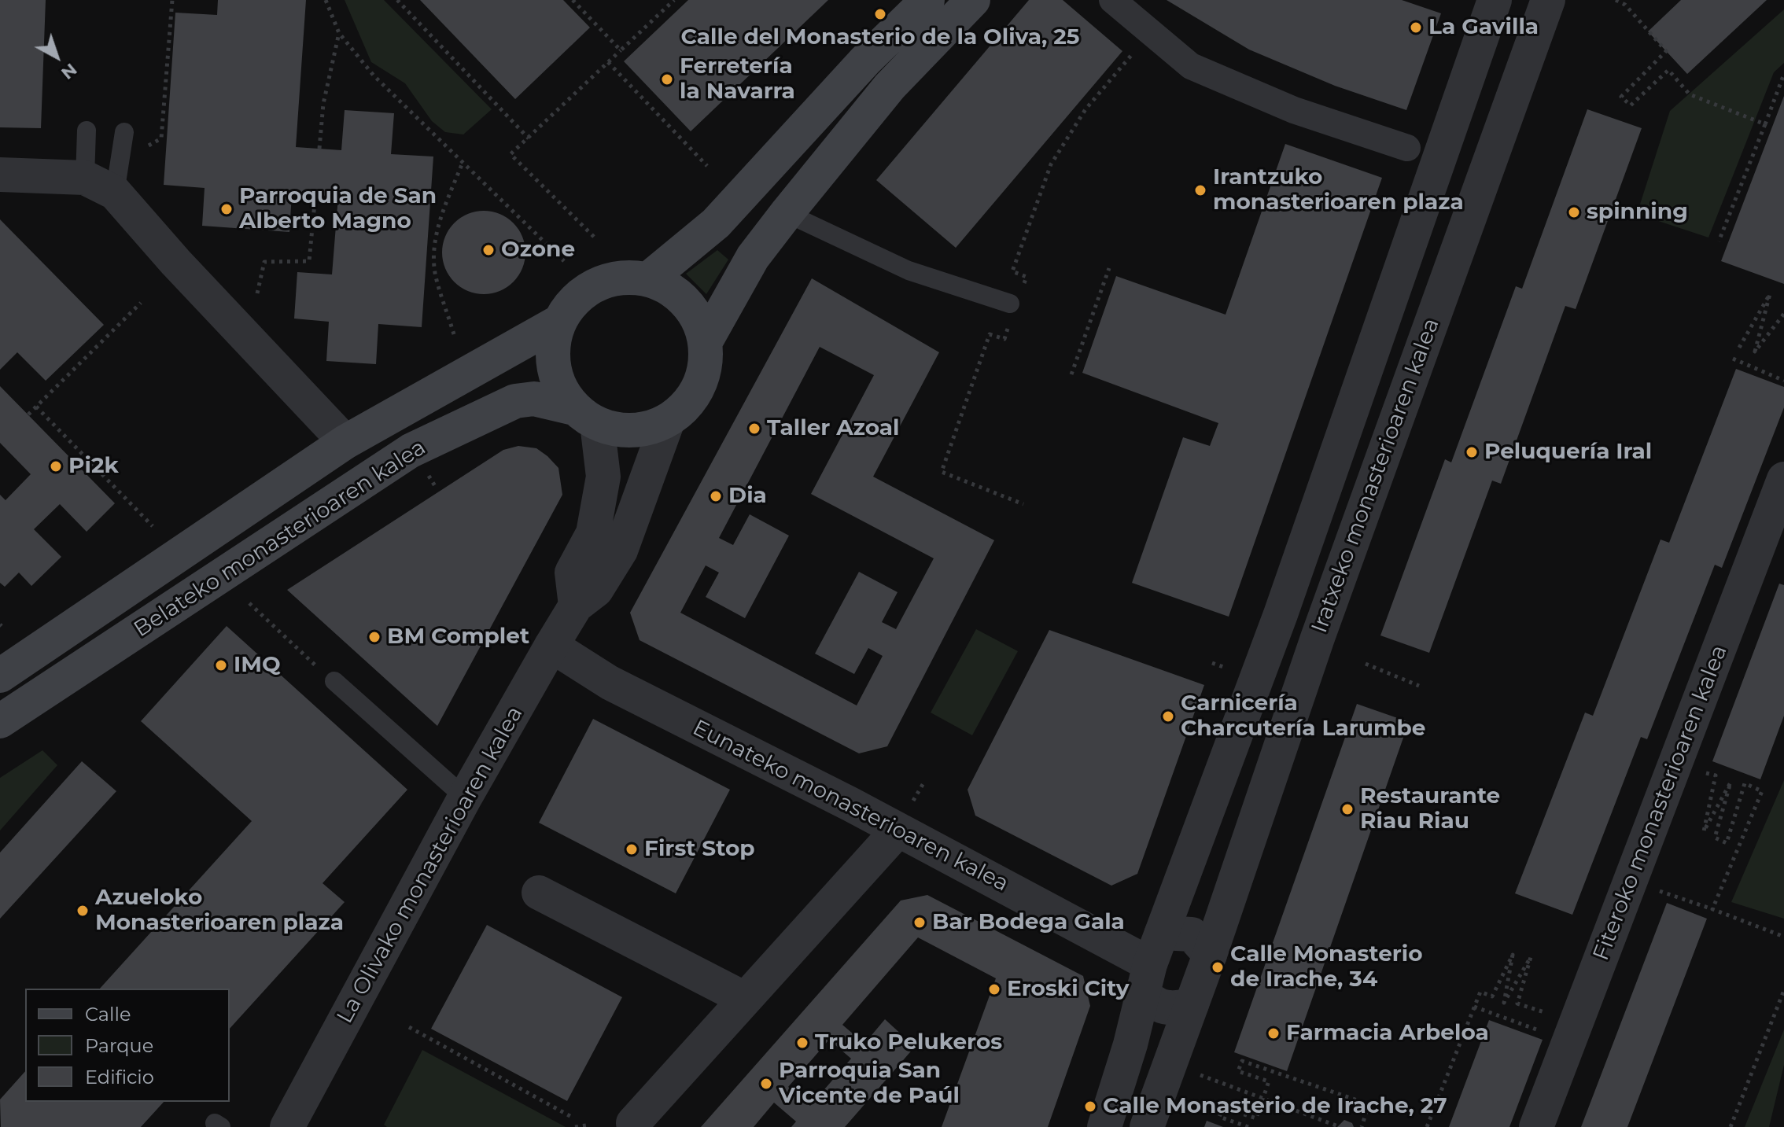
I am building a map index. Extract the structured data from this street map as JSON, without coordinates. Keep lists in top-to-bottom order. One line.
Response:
{"streets":{"main road":["Belateko monasterioaren kalea"],"street":["Iratxeko monasterioaren kalea","Fiteroko monasterioaren kalea","Eunateko monasterioaren kalea","La Olivako monasterioaren kalea"]},"crossings":[["Iratxeko monasterioaren kalea","Eunateko monasterioaren kalea"],["Belateko monasterioaren kalea","La Olivako monasterioaren kalea"],["Eunateko monasterioaren kalea","La Olivako monasterioaren kalea"]],"places":["Calle del Monasterio de la Oliva, 25","La Gavilla","Ferretería la Navarra","Irantzuko monasterioaren plaza","Parroquia de San Alberto Magno","spinning","Ozone","Taller Azoal","Peluquería Iral","Pi2k","Dia","BM Complet","IMQ","Carnicería Charcutería Larumbe","Restaurante Riau Riau","First Stop","Azueloko Monasterioaren plaza","Bar Bodega Gala","Calle Monasterio de Irache, 34","Eroski City","Farmacia Arbeloa","Truko Pelukeros","Parroquia San Vicente de Paúl","Calle Monasterio de Irache, 27"],"legend":["Calle","Parque","Edificio"],"north":"bottom right"}
